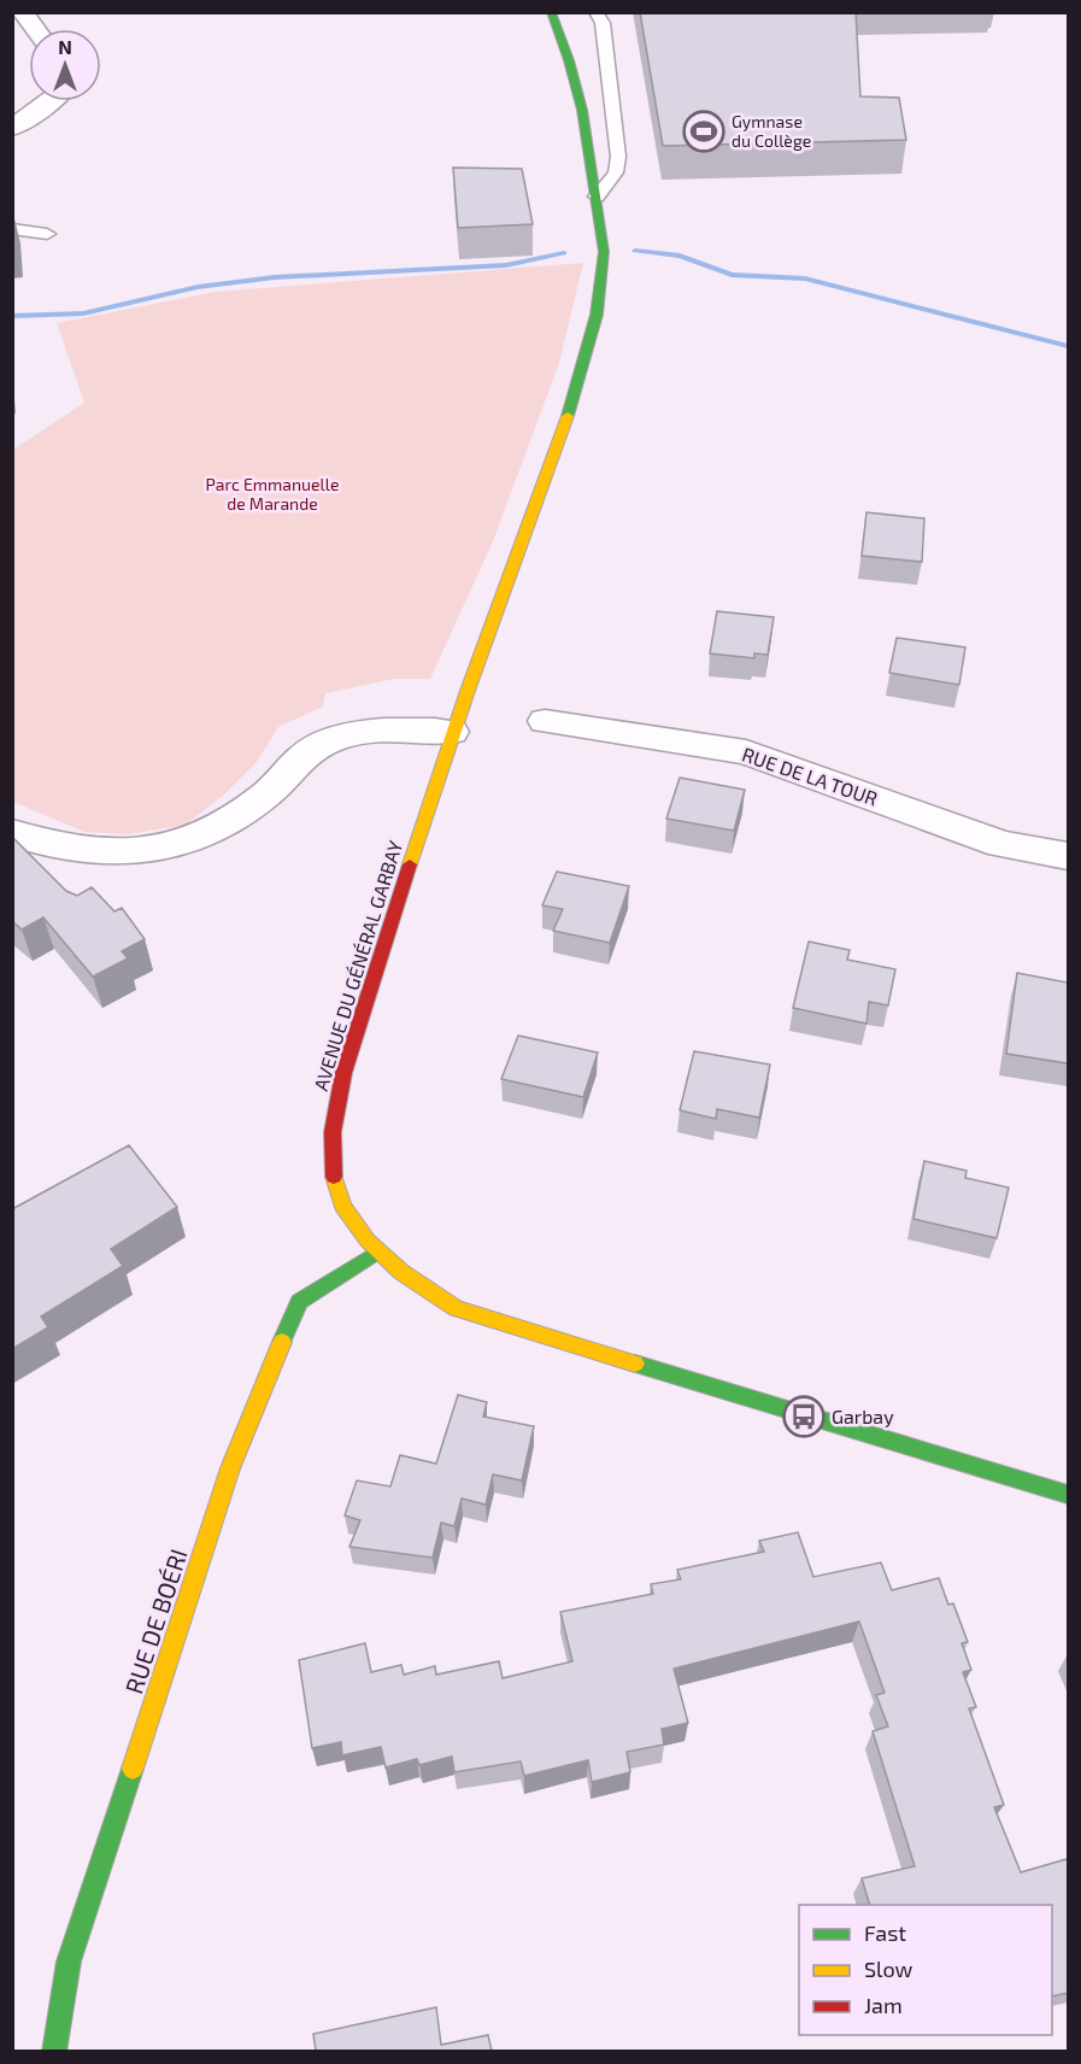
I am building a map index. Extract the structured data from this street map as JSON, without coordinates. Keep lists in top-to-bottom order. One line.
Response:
{"streets":{"main road":["AVENUE DU GÉNÉRAL GARBAY","RUE DE BOÉRI"],"street":["RUE DE LA TOUR"]},"crossings":[["AVENUE DU GÉNÉRAL GARBAY","RUE DE BOÉRI"]],"parks":["Parc Emmanuelle de Marande"],"places":{"sports":["Gymnase du Collège"],"bus stop":["Garbay"]},"legend":["Fast","Slow","Jam"],"north":"top"}
